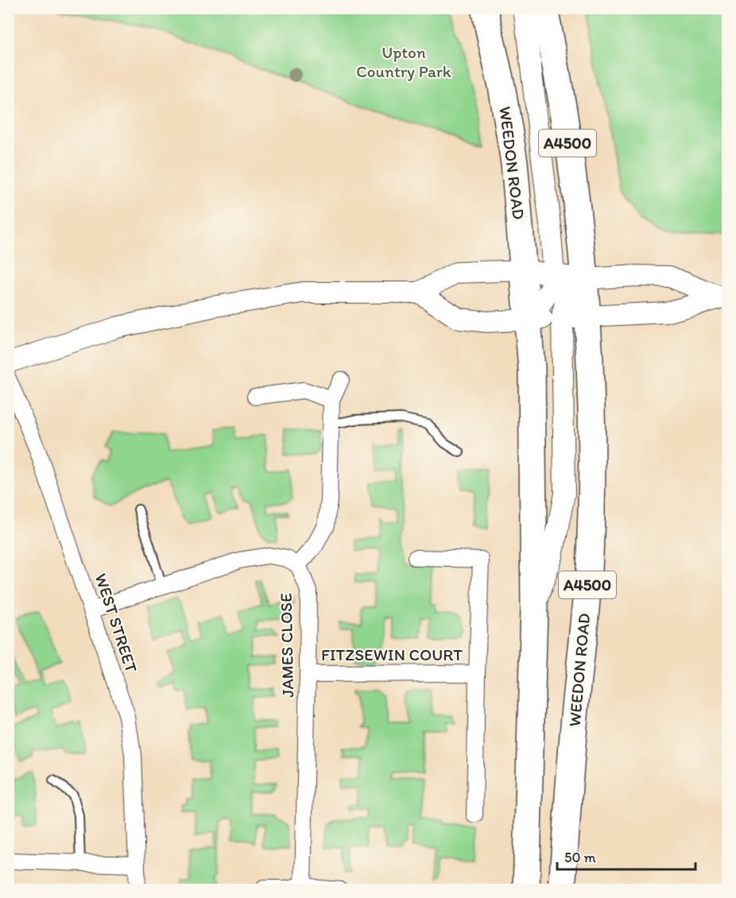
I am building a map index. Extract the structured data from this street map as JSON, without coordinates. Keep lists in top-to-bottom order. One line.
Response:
{"streets":{"highway":["A4500","WEEDON ROAD"],"street":["WEST STREET","JAMES CLOSE","FITZSEWIN COURT"]},"crossings":[["JAMES CLOSE","FITZSEWIN COURT"]],"parks":["Upton Country Park"],"scale_bar":"50 m"}
